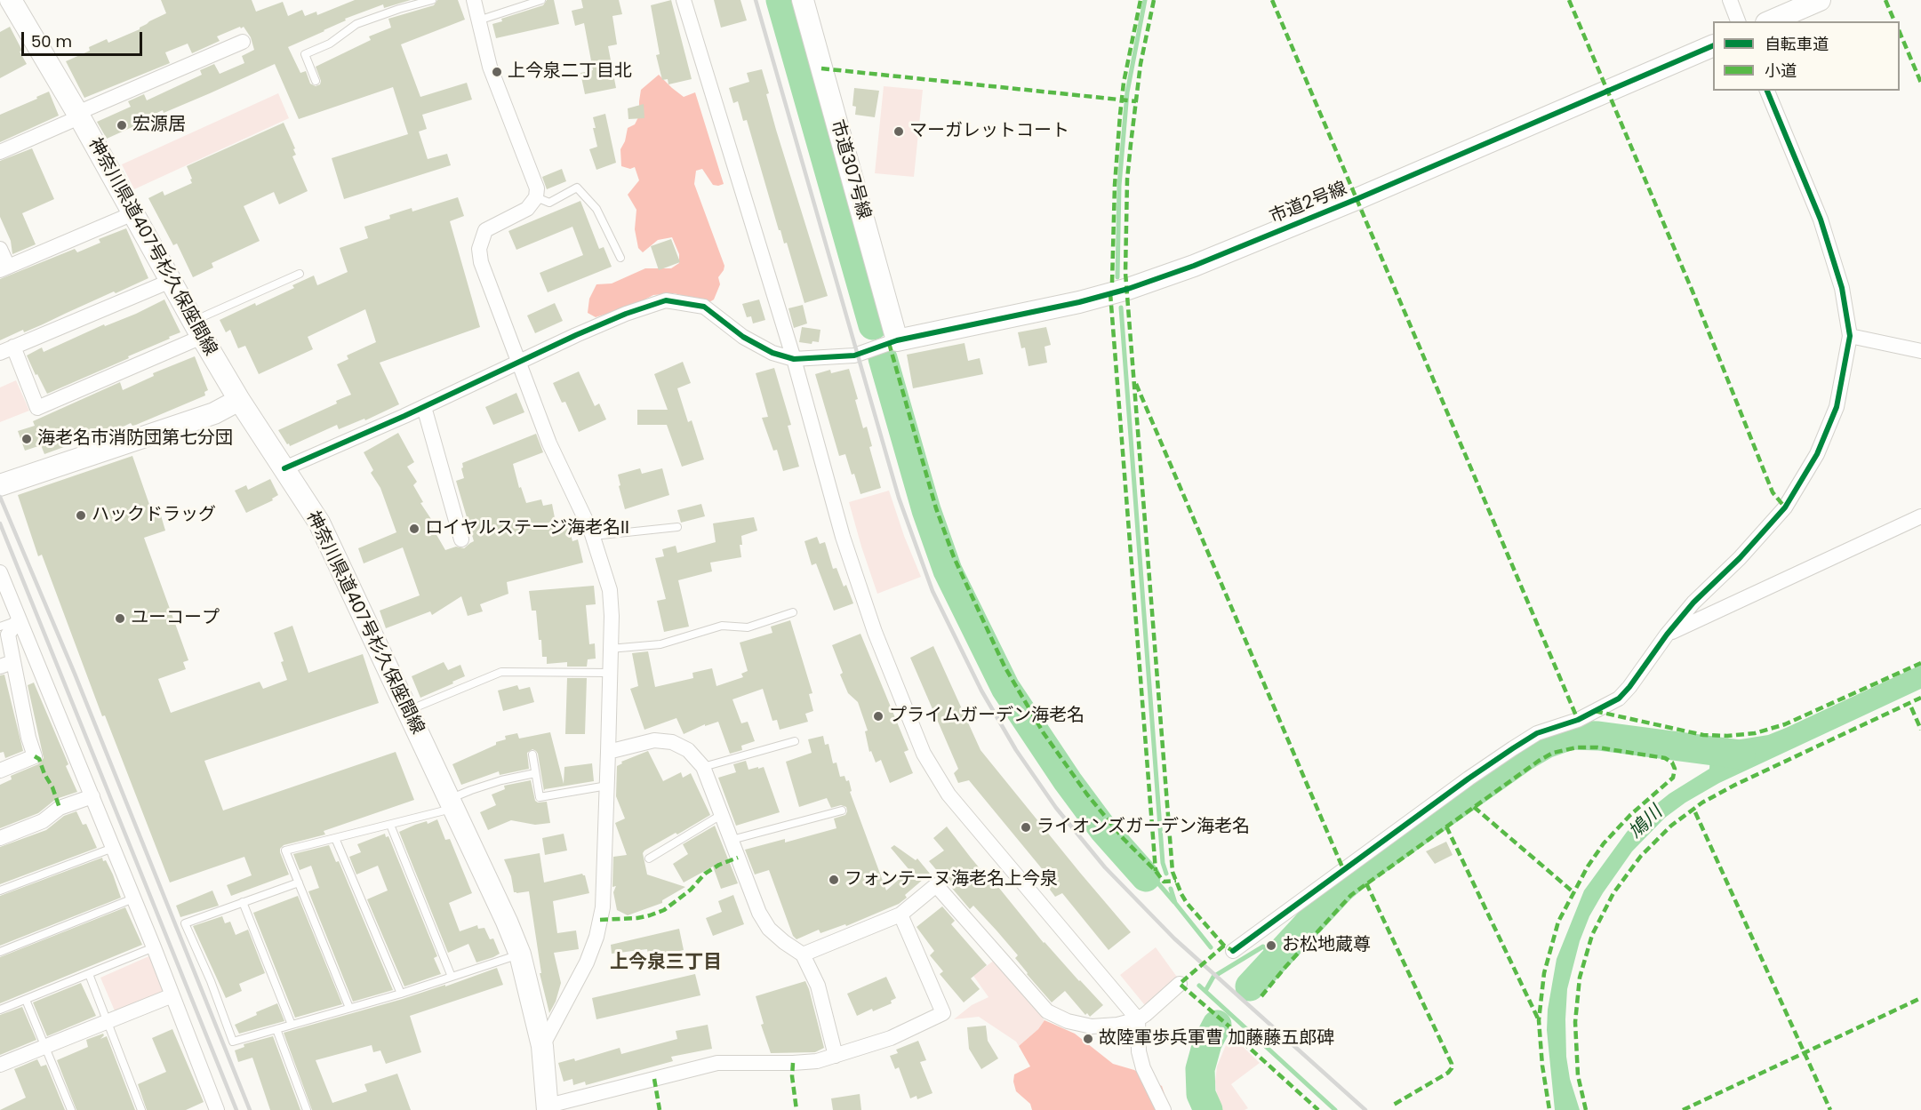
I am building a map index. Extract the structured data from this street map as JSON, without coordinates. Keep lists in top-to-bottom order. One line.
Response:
{"streets":{"street":["市道307号線","市道2号線","神奈川県道407号杉久保座間線"]},"crossings":[["市道307号線","市道2号線"]],"districts":["上今泉三丁目"],"water":["鳩川"],"places":["上今泉二丁目北","宏源居","マーガレットコート","海老名市消防団第七分団","ハックドラッグ","ロイヤルステージ海老名II","ユーコープ","プライムガーデン海老名","ライオンズガーデン海老名","フォンテーヌ海老名上今泉","お松地蔵尊","故陸軍歩兵軍曹 加藤藤五郎碑"],"legend":["自転車道","小道"],"scale_bar":"50 m"}
